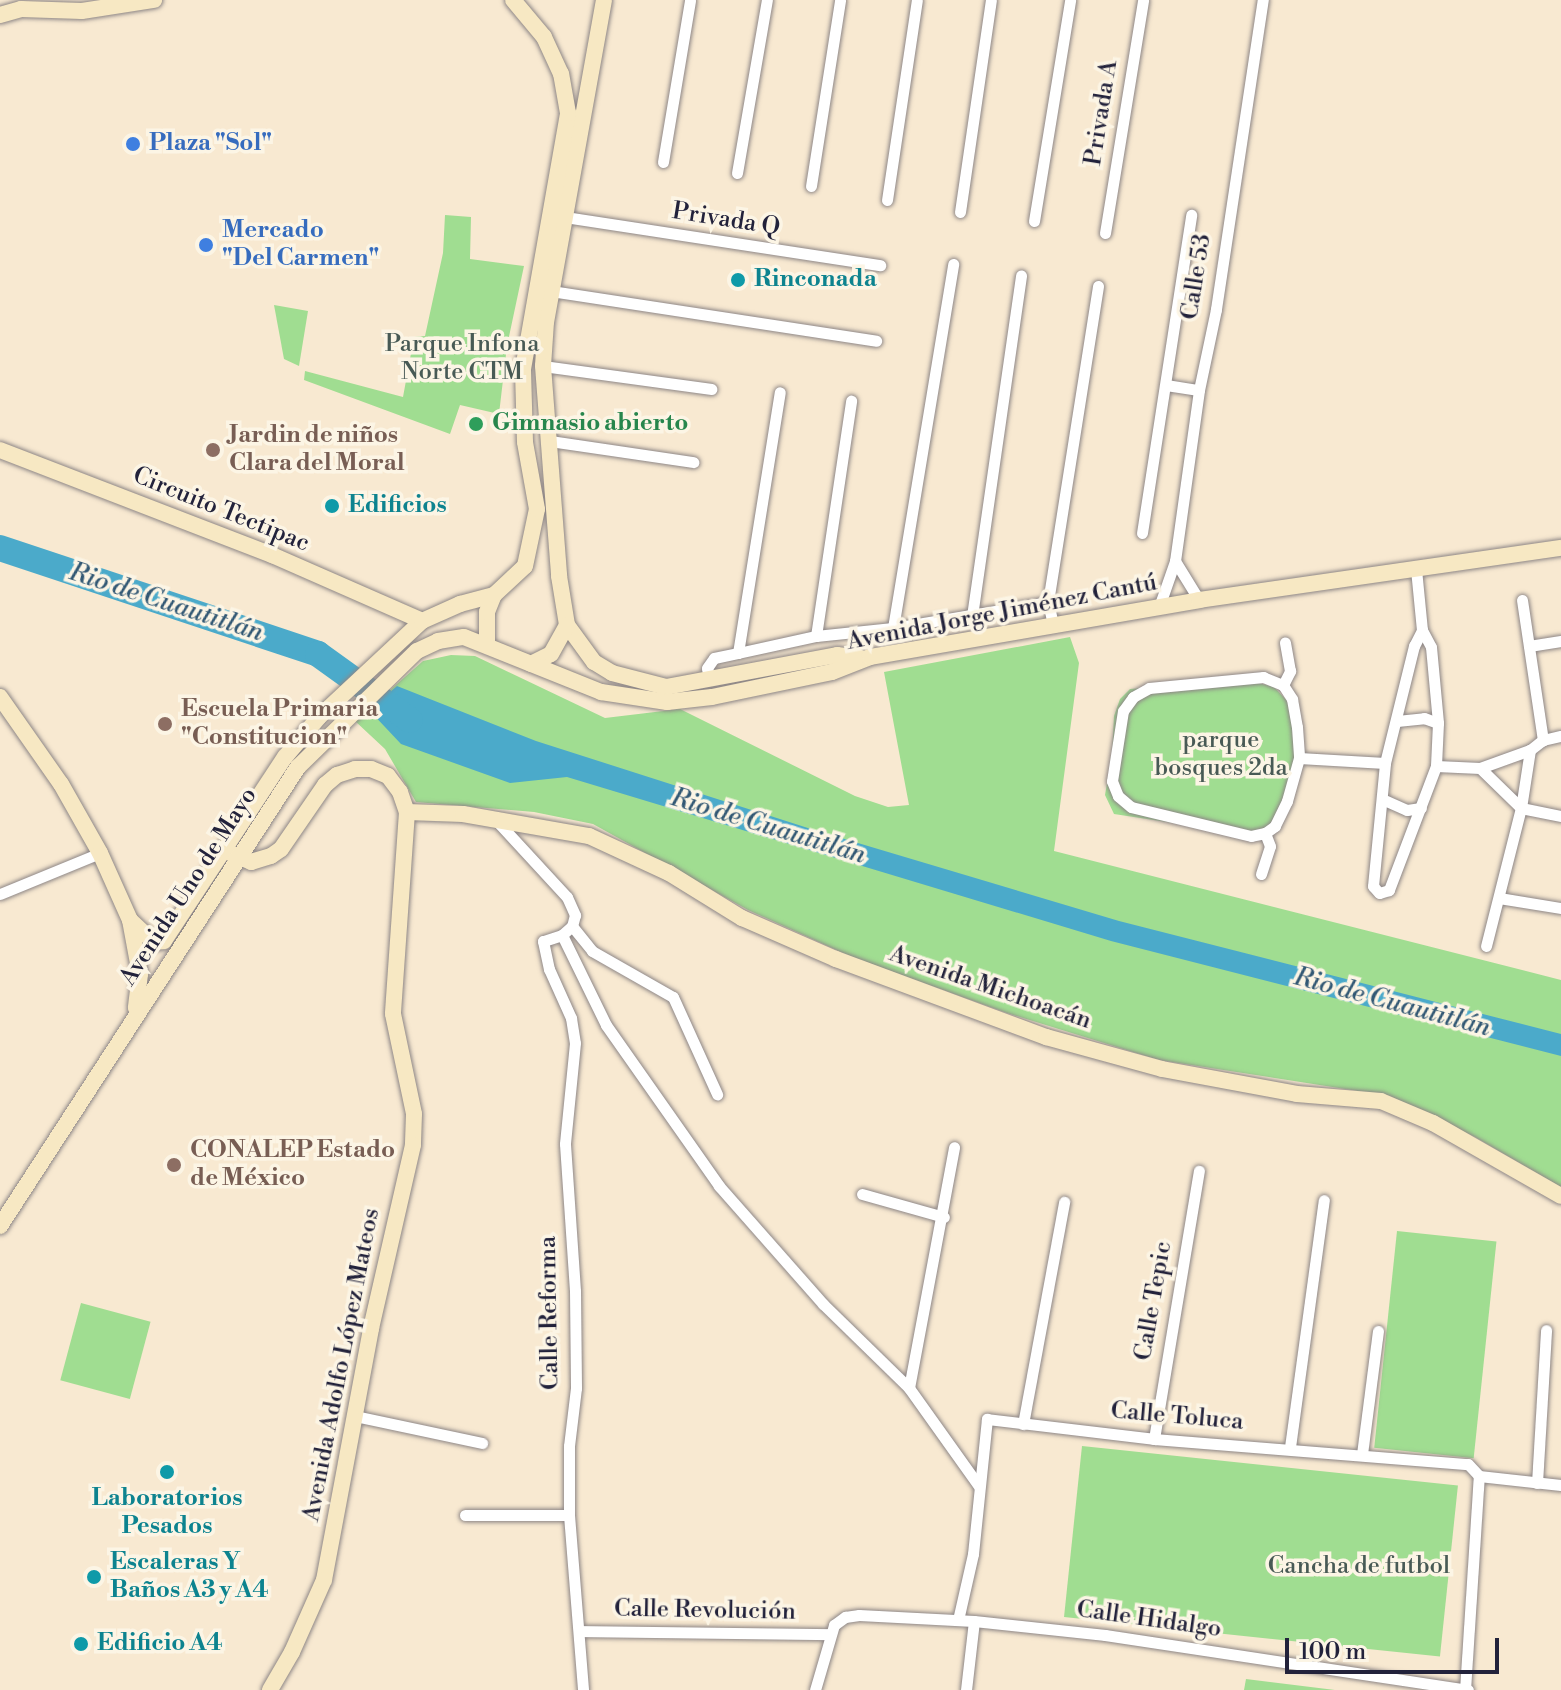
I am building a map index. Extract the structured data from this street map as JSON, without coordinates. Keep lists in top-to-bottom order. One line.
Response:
{"streets":{"main road":["Circuito Tectipac","Avenida Jorge Jiménez Cantú","Avenida Uno de Mayo","Avenida Michoacán","Avenida Adolfo López Mateos"],"street":["Privada A","Privada Q","Calle 53","Calle Tepic","Calle Reforma","Calle Toluca","Calle Revolución","Calle Hidalgo"]},"crossings":[["Calle 53","Avenida Jorge Jiménez Cantú"],["Avenida Jorge Jiménez Cantú","Avenida Uno de Mayo"],["Avenida Michoacán","Avenida Adolfo López Mateos"],["Calle Tepic","Calle Toluca"],["Calle Reforma","Calle Revolución"],["Calle Toluca","Calle Hidalgo"],["Calle Revolución","Calle Hidalgo"]],"water":["Rio de Cuautitlán"],"parks":["Parque Infona Norte CTM","parque bosques 2da","Cancha de futbol"],"places":["Plaza \"Sol\"","Mercado \"Del Carmen\"","Rinconada","Gimnasio abierto","Jardin de niños Clara del Moral","Edificios","Escuela Primaria \"Constitucion\"","CONALEP Estado de México","Laboratorios Pesados","Escaleras Y Baños A3 y A4","Edificio A4"],"scale_bar":"100 m"}
